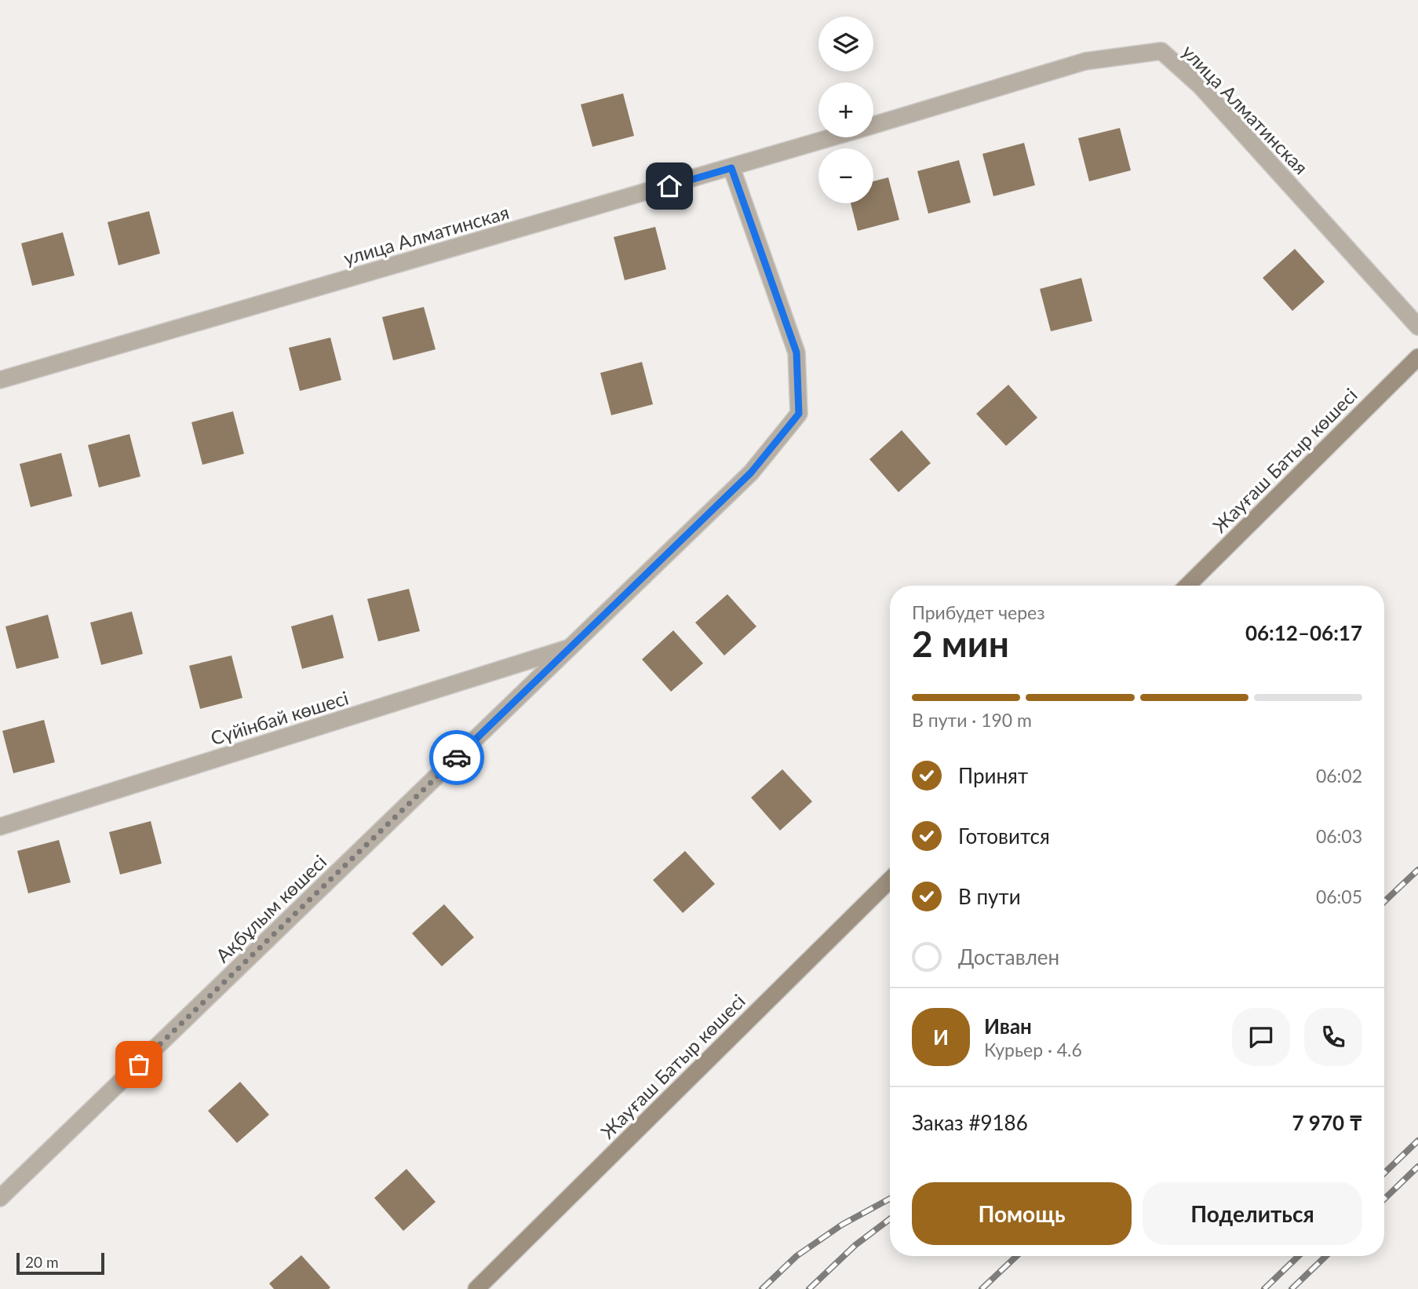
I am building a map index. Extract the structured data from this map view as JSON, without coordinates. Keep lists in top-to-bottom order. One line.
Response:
{"streets":{"main road":["Жауғаш Батыр көшесі"],"street":["улица Алматинская","Сүйінбай көшесі","Ақбұлым көшесі"]},"crossings":[["улица Алматинская","Ақбұлым көшесі"],["Сүйінбай көшесі","Ақбұлым көшесі"]],"scale_bar":"20 m","page":{"map_buttons":["+","−"],"heading":["2 мин","Прибудет через","06:12–06:17"],"panel":["Иван","Курьер · 4.6","Заказ #9186","7 970 ₸"],"bar":"В пути · 190 m","list":[["Принят","06:02"],["Готовится","06:03"],["В пути","06:05"],"Доставлен"],"round":"И","buttons":["Помощь","Поделиться"],"scale":"20 m"}}
